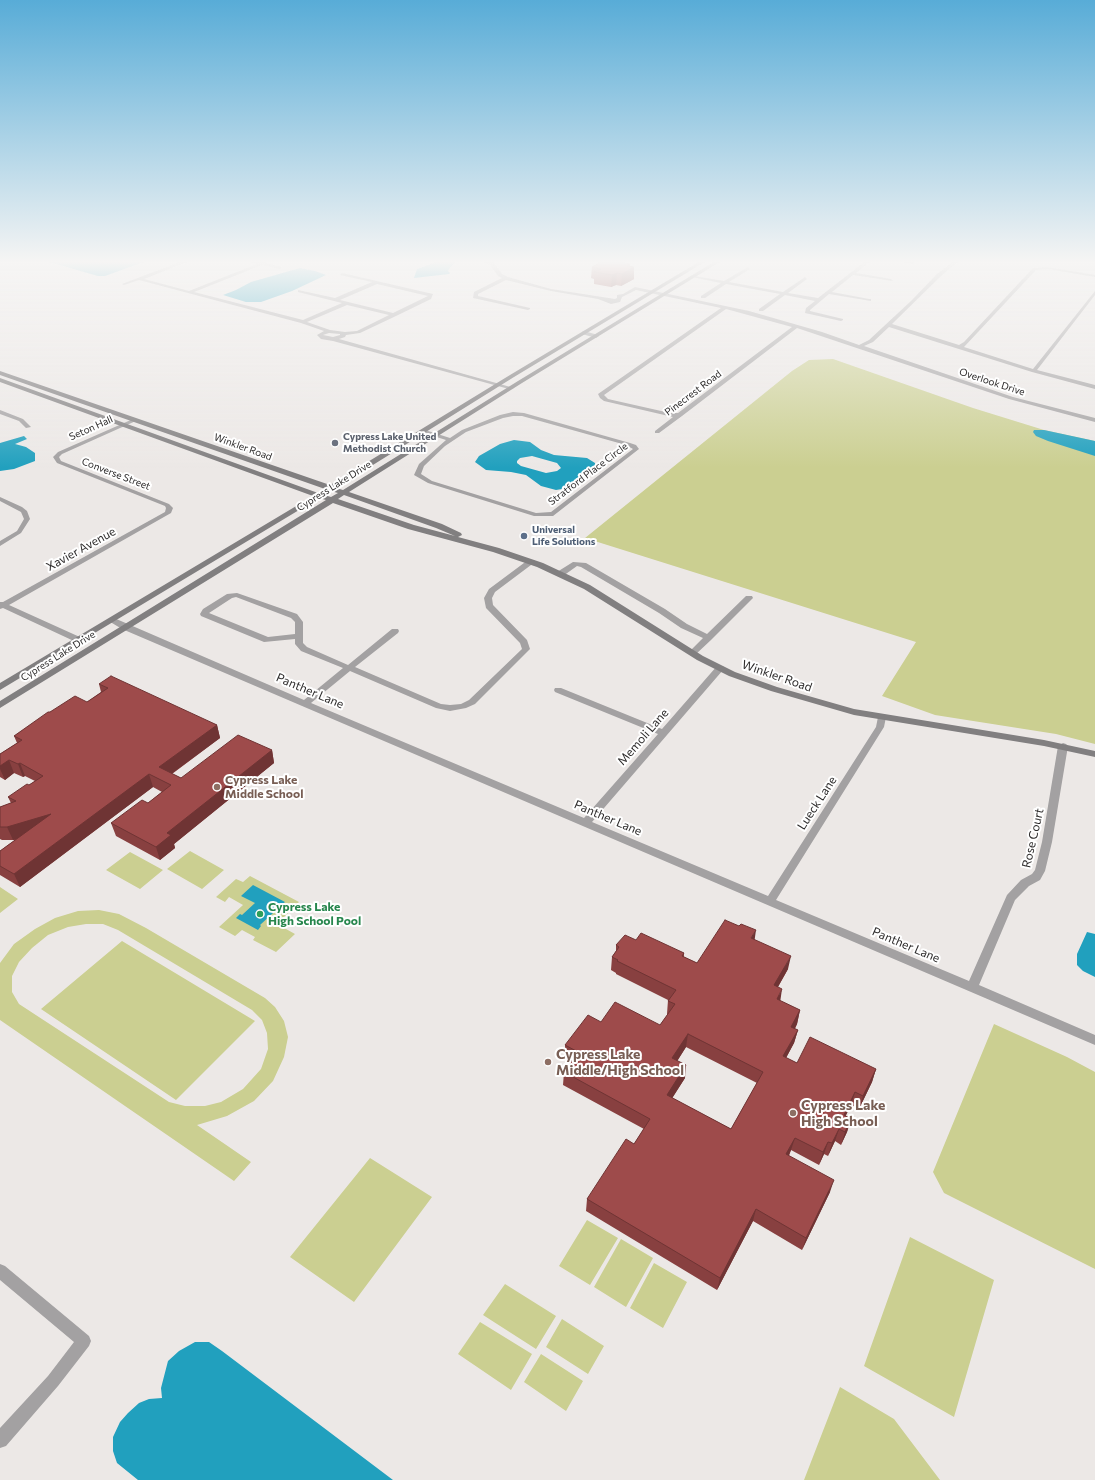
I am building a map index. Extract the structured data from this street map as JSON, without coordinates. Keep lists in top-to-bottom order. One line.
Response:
{"streets":{"main road":["Winkler Road","Cypress Lake Drive"],"street":["Overlook Drive","Pinecrest Road","Seton Hall","Converse Street","Stratford Place Circle","Xavier Avenue","Panther Lane","Memoli Lane","Lueck Lane","Rose Court"]},"crossings":[["Seton Hall","Winkler Road"],["Seton Hall","Converse Street"],["Winkler Road","Cypress Lake Drive"],["Winkler Road","Memoli Lane"],["Winkler Road","Lueck Lane"],["Winkler Road","Rose Court"],["Converse Street","Xavier Avenue"],["Cypress Lake Drive","Panther Lane"],["Panther Lane","Memoli Lane"],["Panther Lane","Lueck Lane"],["Panther Lane","Rose Court"]],"places":["Cypress Lake United Methodist Church","Universal Life Solutions","Cypress Lake Middle School","Cypress Lake High School Pool","Cypress Lake Middle/High School","Cypress Lake High School"]}
